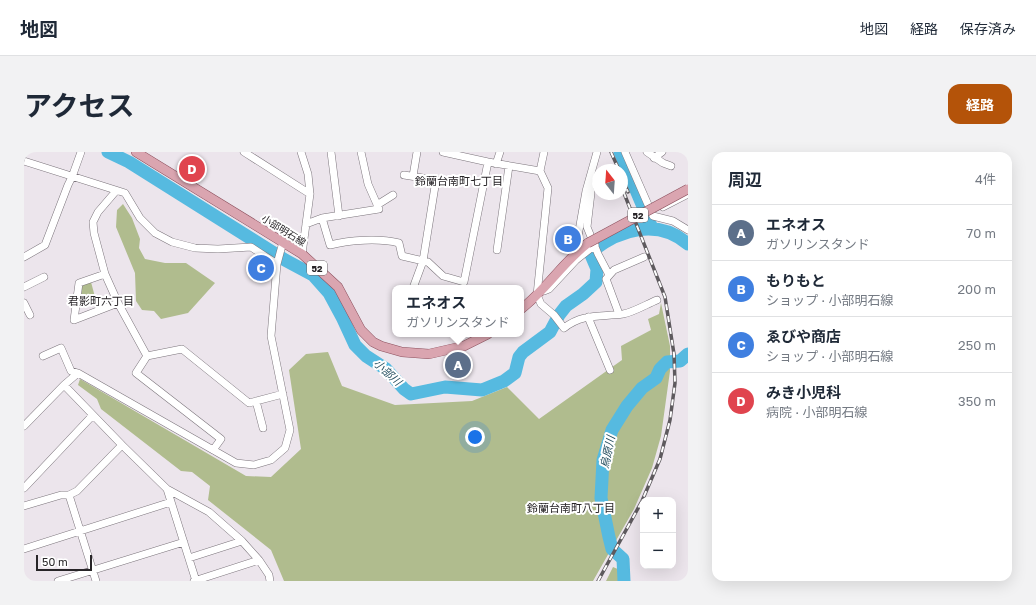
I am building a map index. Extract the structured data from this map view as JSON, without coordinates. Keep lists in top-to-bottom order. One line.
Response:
{"streets":{"main road":["52","小部明石線"]},"districts":["鈴蘭台南町七丁目","君影町六丁目","鈴蘭台南町八丁目"],"water":["小部川","烏原川"],"scale_bar":"50 m","north":"top","page":{"header":"地図","nav":["地図","経路","保存済み"],"title":"アクセス","buttons":"経路","heading":["周辺","4件"],"pins":["D","B","C","A"],"list":[{"mark":"A","name":"エネオス","note":"ガソリンスタンド","value":"70 m"},{"mark":"B","name":"もりもと","note":"ショップ · 小部明石線","value":"200 m"},{"mark":"C","name":"ゑびや商店","note":"ショップ · 小部明石線","value":"250 m"},{"mark":"D","name":"みき小児科","note":"病院 · 小部明石線","value":"350 m"}],"popup":["エネオス","ガソリンスタンド"],"map_buttons":["+","−"],"scale":"50 m"}}
